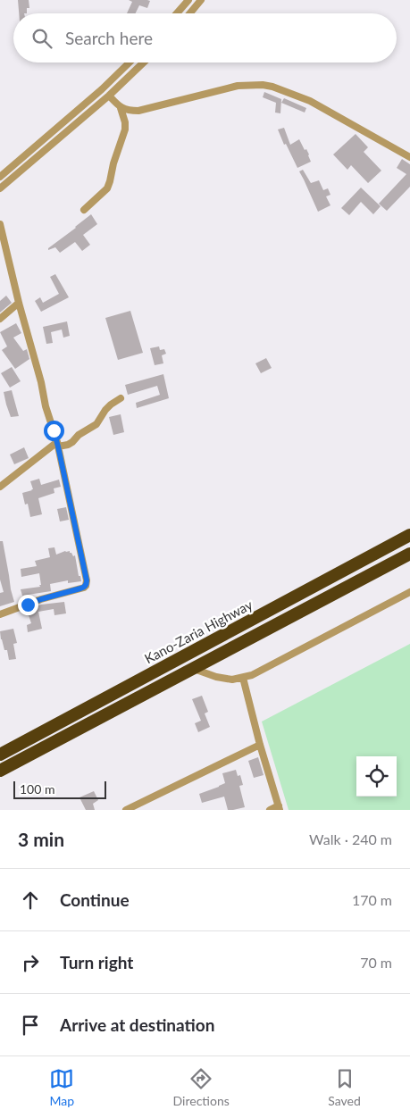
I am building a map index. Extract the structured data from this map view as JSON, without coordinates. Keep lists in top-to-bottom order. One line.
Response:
{"streets":{"highway":["Kano-Zaria Highway"]},"scale_bar":"100 m","page":{"search":"Search here","scale":"100 m","heading":["3 min","Walk · 240 m"],"list":[["Continue","170 m"],["Turn right","70 m"],"Arrive at destination"],"nav":["Map","Directions","Saved"]}}
